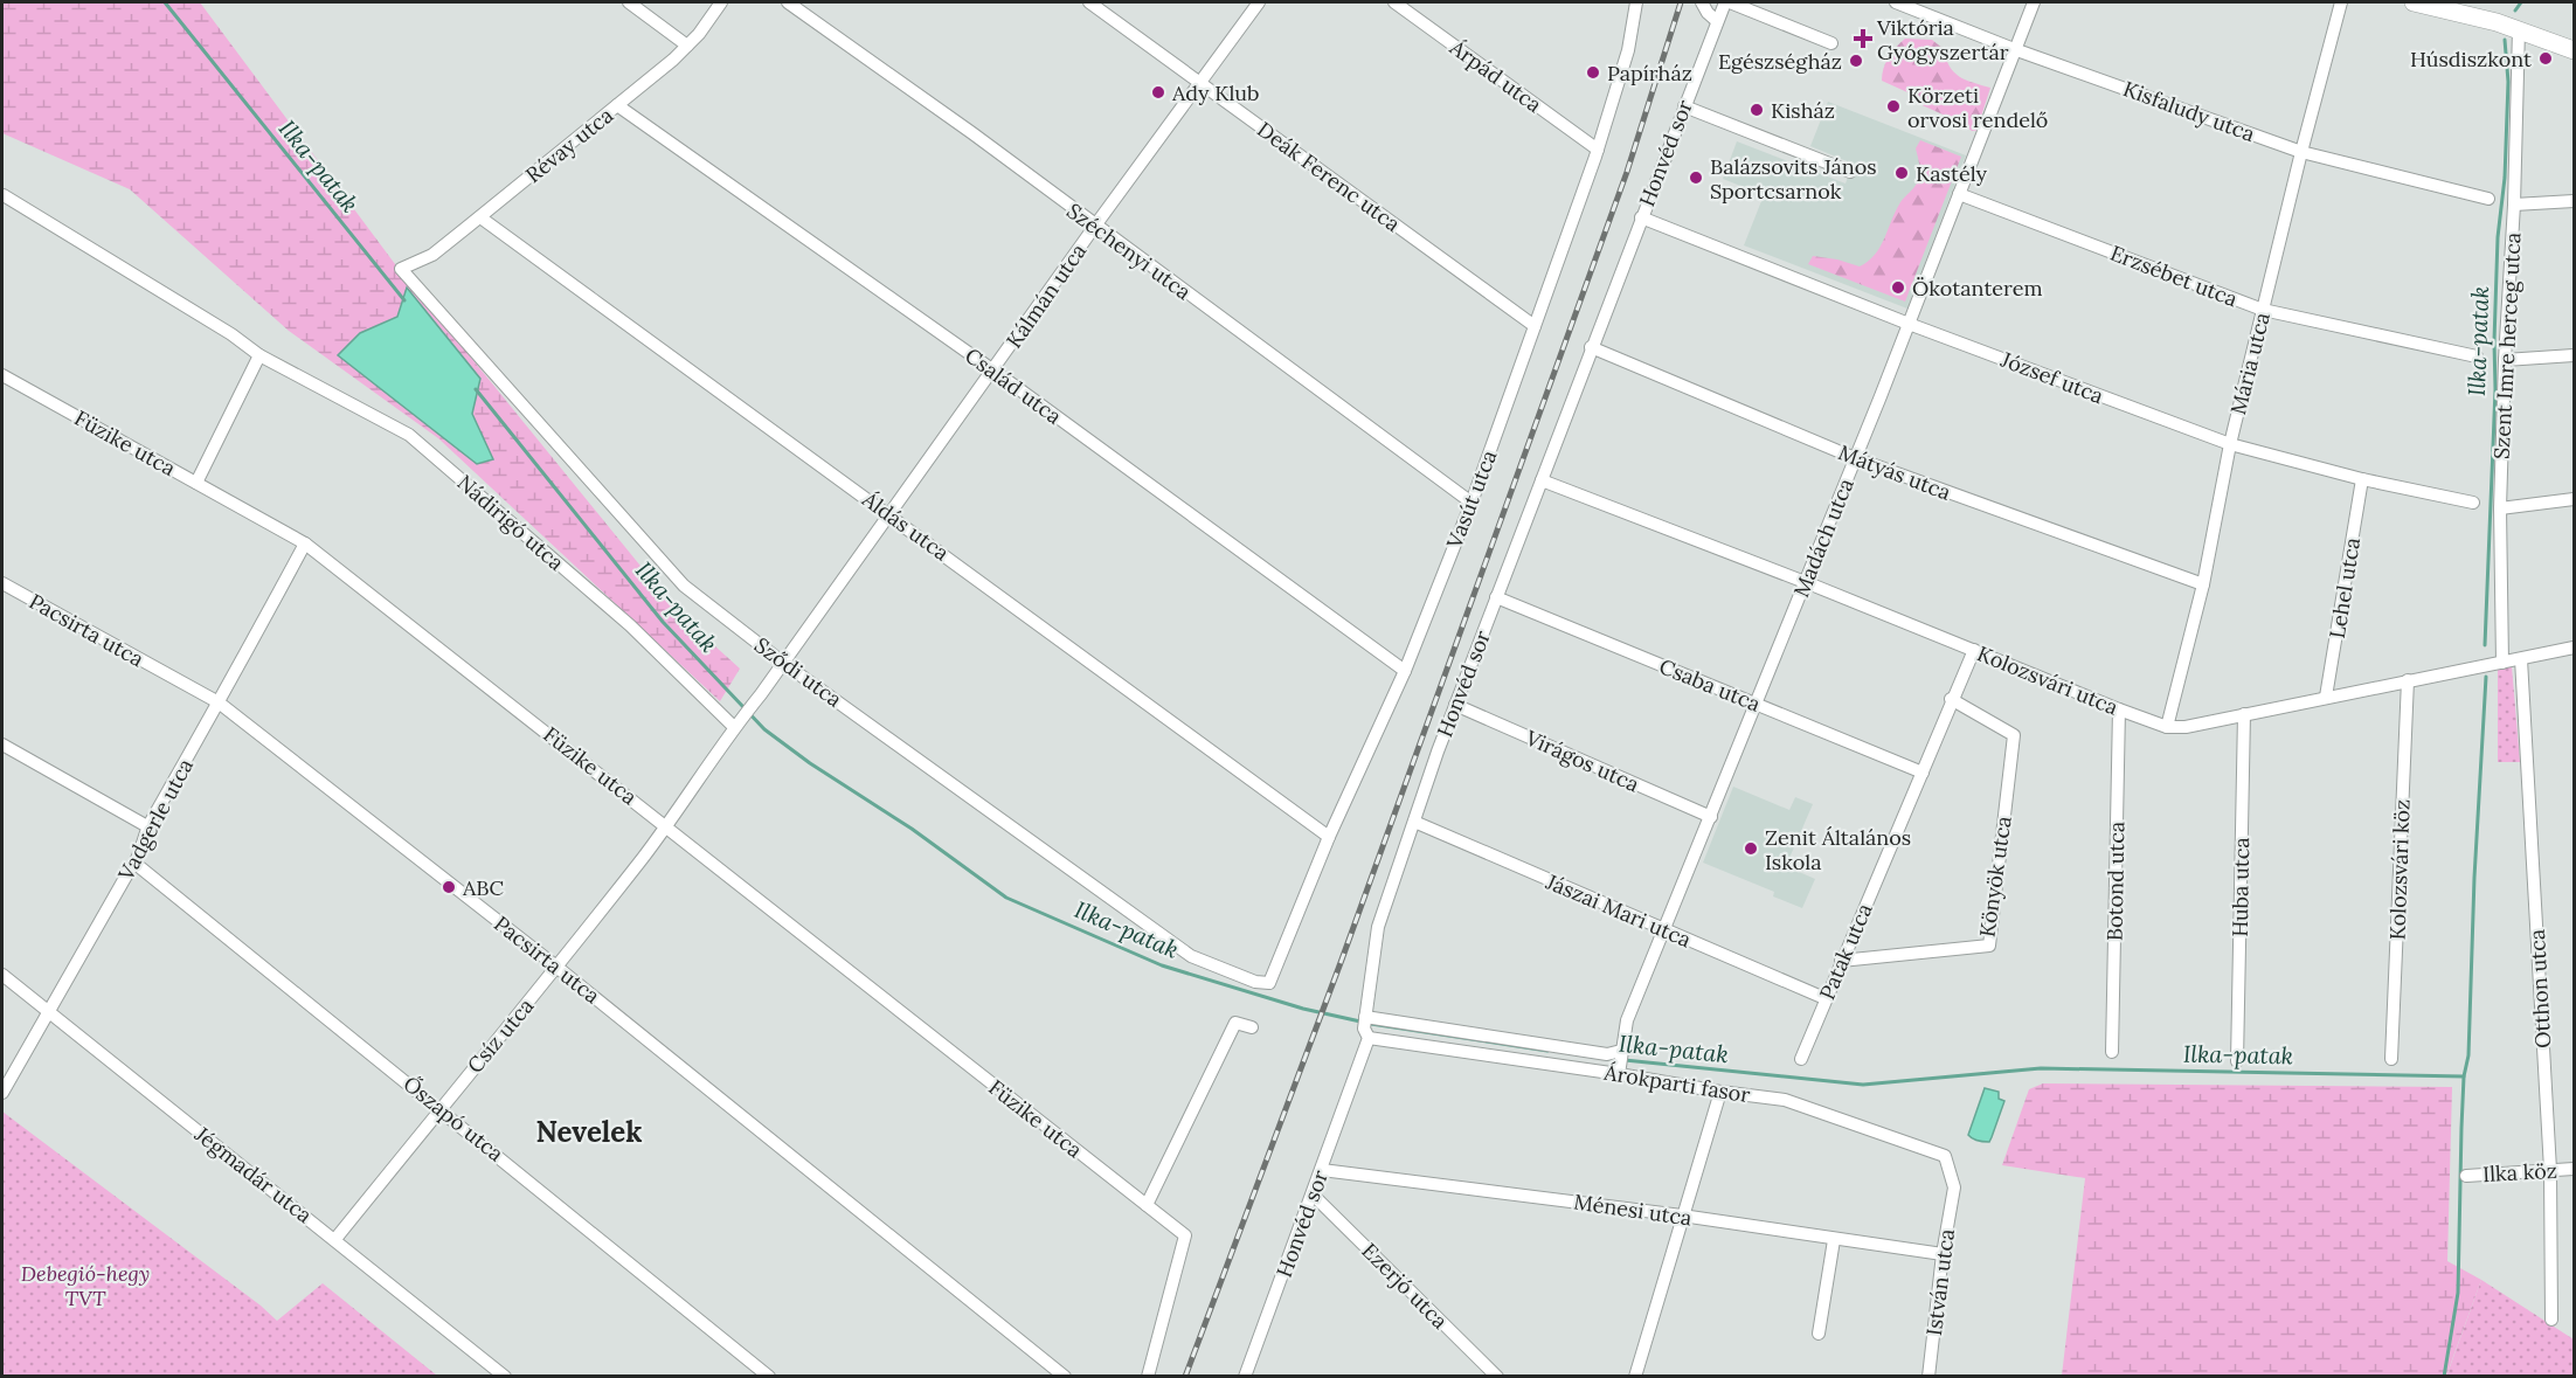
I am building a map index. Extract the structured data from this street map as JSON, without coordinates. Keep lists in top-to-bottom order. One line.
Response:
{"streets":{"street":["Árpád utca","Kisfaludy utca","Révay utca","Honvéd sor","Deák Ferenc utca","Széchenyi utca","Erzsébet utca","Kálmán utca","Szent Imre herceg utca","Mária utca","József utca","Család utca","Füzike utca","Mátyás utca","Vasút utca","Nádirigó utca","Áldás utca","Madách utca","Lehel utca","Pacsirta utca","Sződi utca","Kolozsvári utca","Csaba utca","Virágos utca","Vadgerle utca","Kolozsvári köz","Könyök utca","Botond utca","Huba utca","Jászai Mari utca","Patak utca","Otthon utca","Csíz utca","Árokparti fasor","Őszapó utca","Ilka köz","Jégmadár utca","Ménesi utca","István utca","Ezerjó utca"]},"crossings":[["Árpád utca","Vasút utca"],["Kisfaludy utca","Mária utca"],["Kisfaludy utca","Madách utca"],["Révay utca","Család utca"],["Révay utca","Áldás utca"],["Révay utca","Sződi utca"],["Honvéd sor","József utca"],["Honvéd sor","Mátyás utca"],["Honvéd sor","Kolozsvári utca"],["Honvéd sor","Csaba utca"],["Honvéd sor","Virágos utca"],["Honvéd sor","Jászai Mari utca"],["Honvéd sor","Árokparti fasor"],["Honvéd sor","Ménesi utca"],["Honvéd sor","Ezerjó utca"],["Deák Ferenc utca","Kálmán utca"],["Deák Ferenc utca","Vasút utca"],["Széchenyi utca","Kálmán utca"],["Széchenyi utca","Vasút utca"],["Erzsébet utca","Mária utca"],["Erzsébet utca","Madách utca"],["Kálmán utca","Család utca"],["Kálmán utca","Nádirigó utca"],["Kálmán utca","Áldás utca"],["Kálmán utca","Sződi utca"],["Kálmán utca","Csíz utca"],["Szent Imre herceg utca","Kolozsvári utca"],["Mária utca","József utca"],["Mária utca","Mátyás utca"],["Mária utca","Kolozsvári utca"],["József utca","Madách utca"],["József utca","Lehel utca"],["Család utca","Vasút utca"],["Füzike utca","Vadgerle utca"],["Füzike utca","Csíz utca"],["Mátyás utca","Madách utca"],["Vasút utca","Áldás utca"],["Vasút utca","Sződi utca"],["Nádirigó utca","Csíz utca"],["Madách utca","Kolozsvári utca"],["Madách utca","Csaba utca"],["Madách utca","Virágos utca"],["Madách utca","Jászai Mari utca"],["Madách utca","Árokparti fasor"],["Lehel utca","Kolozsvári utca"],["Pacsirta utca","Vadgerle utca"],["Pacsirta utca","Csíz utca"],["Kolozsvári utca","Kolozsvári köz"],["Kolozsvári utca","Botond utca"],["Kolozsvári utca","Huba utca"],["Kolozsvári utca","Patak utca"],["Kolozsvári utca","Otthon utca"],["Csaba utca","Patak utca"],["Vadgerle utca","Őszapó utca"],["Vadgerle utca","Jégmadár utca"],["Könyök utca","Patak utca"],["Jászai Mari utca","Patak utca"],["Otthon utca","Ilka köz"],["Csíz utca","Őszapó utca"],["Csíz utca","Jégmadár utca"],["Árokparti fasor","István utca"],["Ménesi utca","István utca"]],"districts":["Nevelek"],"water":["Ilka-patak"],"parks":["Debegió-hegy TVT"],"places":{"health":["Viktória Gyógyszertár"],"other":["Húsdiszkont","Egészségház","Papírház","Ady Klub","Körzeti orvosi rendelő","Kisház","Kastély","Balázsovits János Sportcsarnok","Ökotanterem","Zenit Általános Iskola","ABC"]}}
